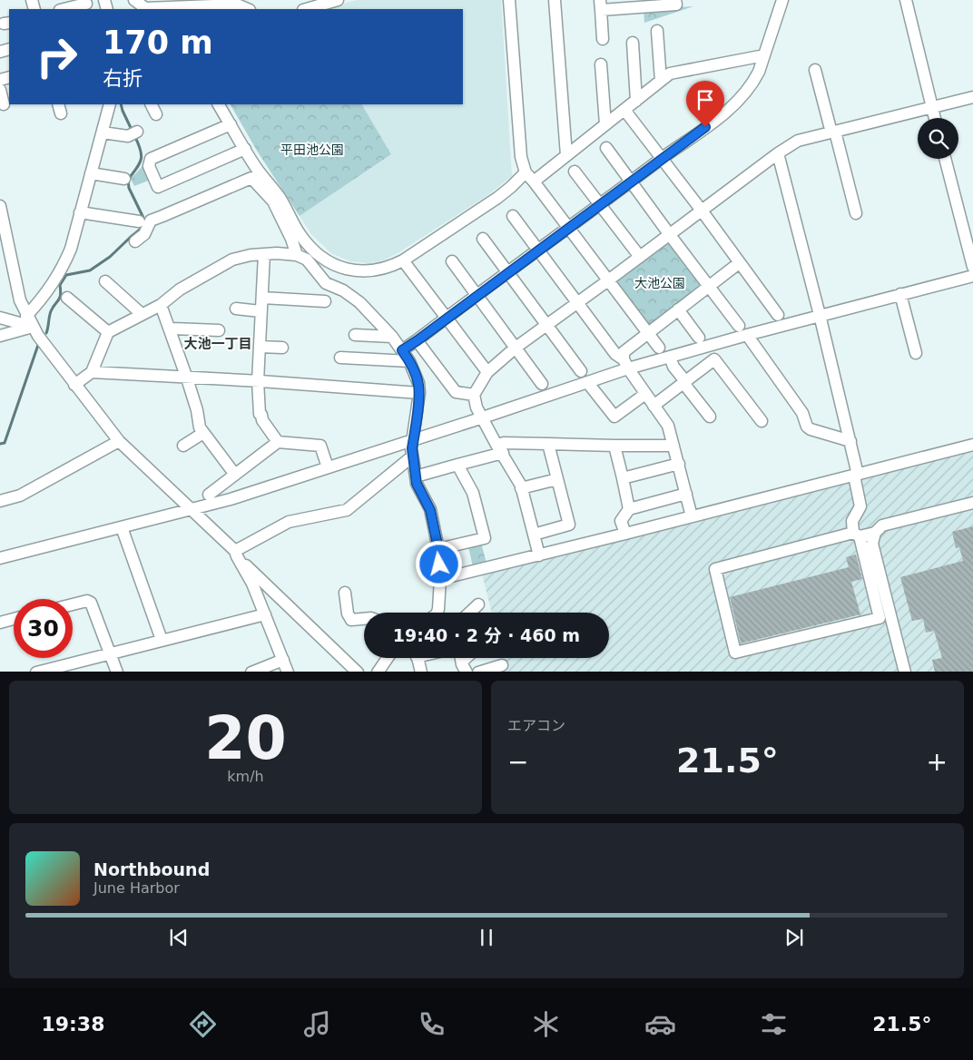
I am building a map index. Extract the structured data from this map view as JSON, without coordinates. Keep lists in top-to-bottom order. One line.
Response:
{"districts":["大池一丁目"],"parks":["平田池公園","大池公園"],"page":{"turn":["170 m","右折"],"limit":"30","trip":"19:40 · 2 分 · 460 m","tile":[["20","km/h"],"エアコン"],"heat":["−","21.5°","+"],"song":["Northbound","June Harbor"],"tabs":["19:38","21.5°"]}}
